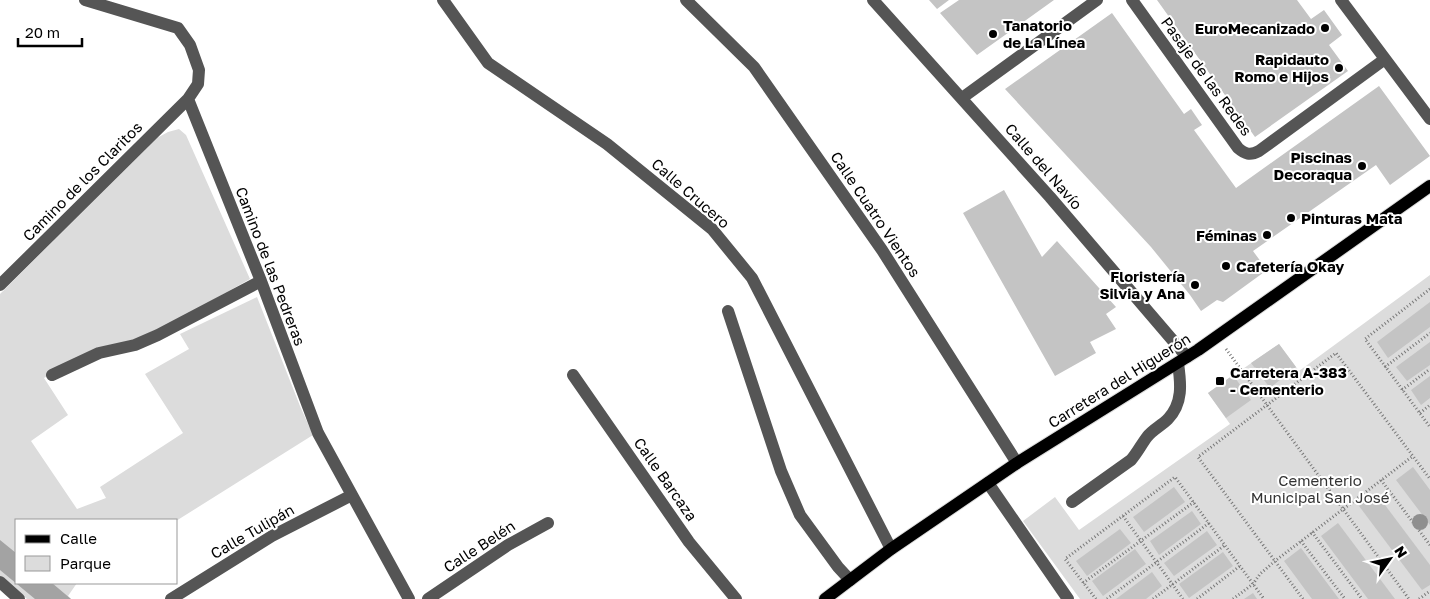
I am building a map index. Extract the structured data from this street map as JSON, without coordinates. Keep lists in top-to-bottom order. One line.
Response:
{"streets":{"main road":["Carretera del Higuerón"],"street":["Pasaje de las Redes","Calle del Navío","Camino de los Claritos","Calle Crucero","Calle Cuatro Vientos","Camino de las Pedreras","Calle Barcaza","Calle Tulipán","Calle Belén"]},"crossings":[["Calle del Navío","Carretera del Higuerón"],["Camino de los Claritos","Camino de las Pedreras"],["Calle Crucero","Carretera del Higuerón"],["Calle Cuatro Vientos","Carretera del Higuerón"],["Camino de las Pedreras","Calle Tulipán"]],"parks":["Cementerio Municipal San José"],"places":{"other":["EuroMecanizado","Tanatorio de La Línea","Rapidauto Romo e Hijos","Piscinas Decoraqua","Pinturas Mata","Féminas","Cafetería Okay","Floristería Silvia y Ana"],"transit":["Carretera A-383 - Cementerio"]},"legend":["Calle","Parque"],"scale_bar":"20 m","north":"top right"}
